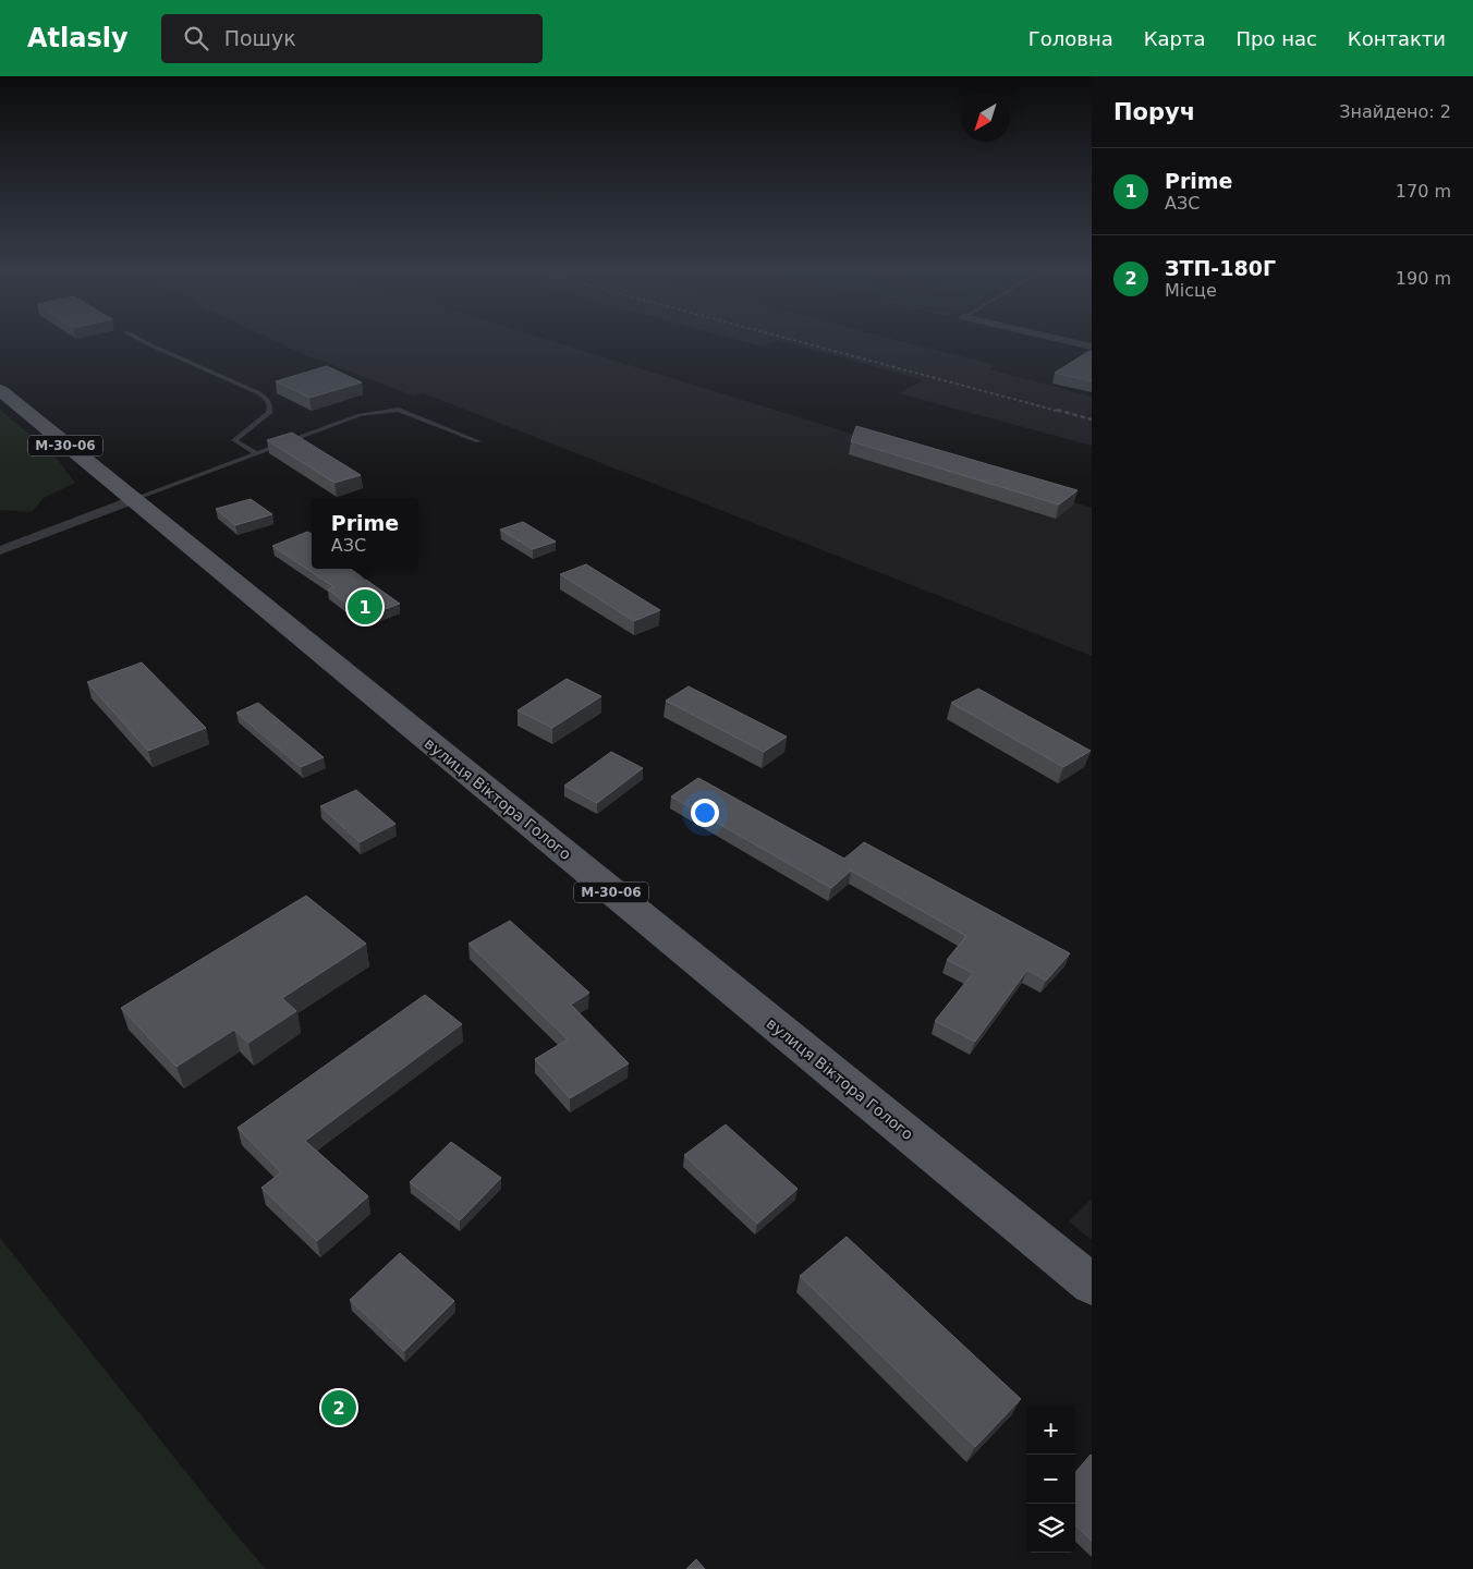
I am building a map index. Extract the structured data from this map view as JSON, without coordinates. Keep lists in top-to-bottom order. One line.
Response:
{"streets":{"main road":["М-30-06","вулиця Віктора Голого"]},"crossings":[["М-30-06","вулиця Віктора Голого"]],"north":"bottom left","page":{"header":"Atlasly","search":"Пошук","nav":["Головна","Карта","Про нас","Контакти"],"heading":["Поруч","Знайдено: 2"],"list":[{"mark":"1","name":"Prime","note":"АЗС","value":"170 m"},{"mark":"2","name":"ЗТП-180Г","note":"Місце","value":"190 m"}],"popup":["Prime","АЗС"],"pins":["1","2"],"map_buttons":["+","−"]}}
